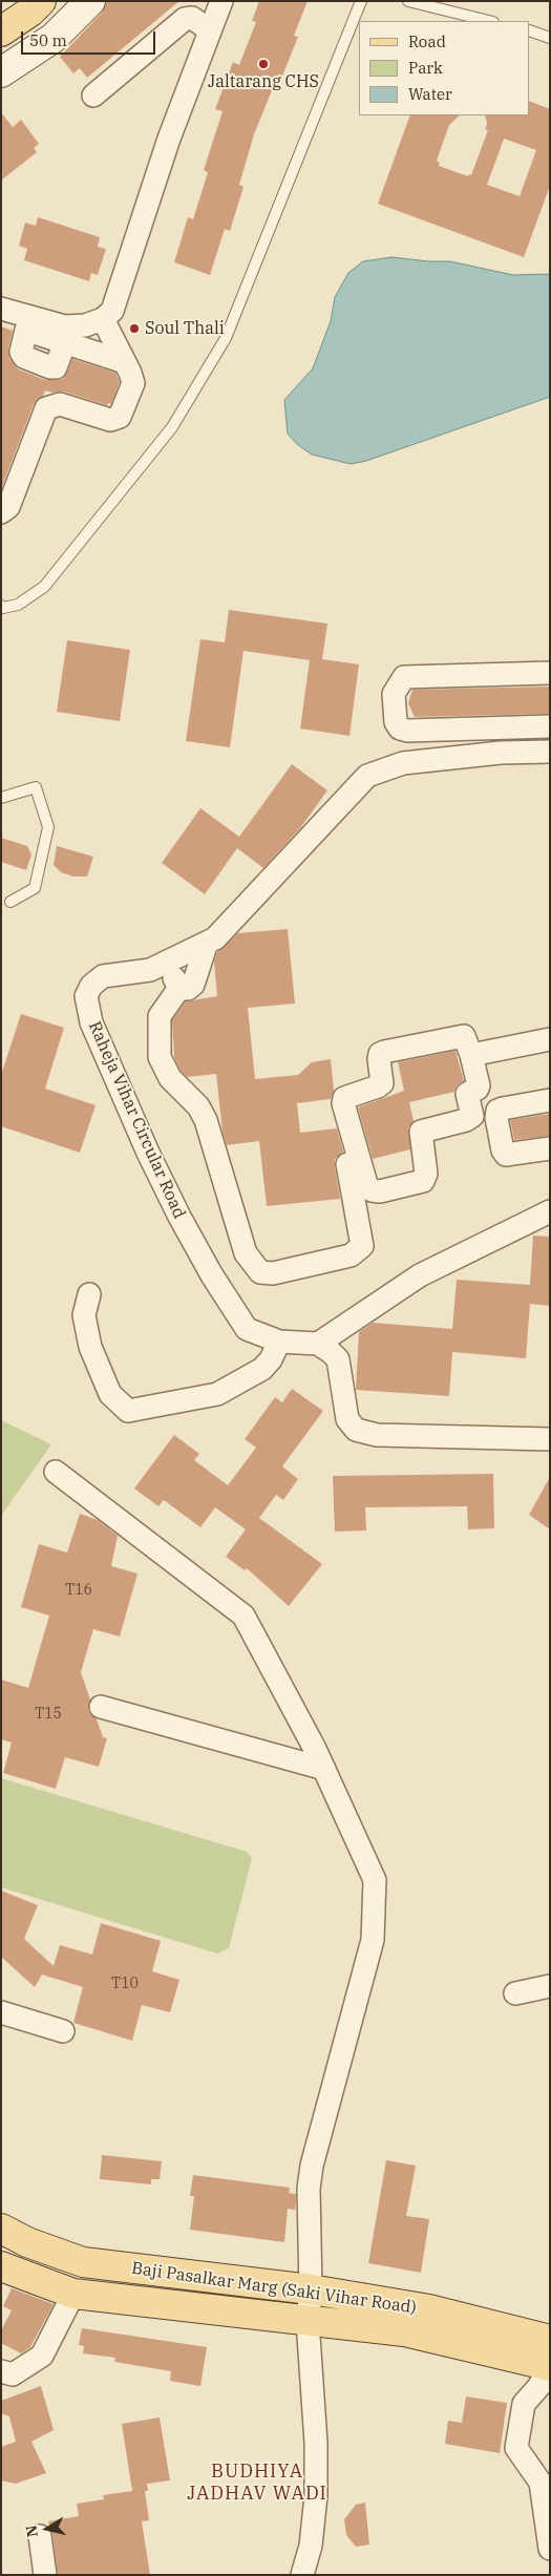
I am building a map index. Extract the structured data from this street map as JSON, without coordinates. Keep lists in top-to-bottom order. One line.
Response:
{"streets":{"main road":["Baji Pasalkar Marg (Saki Vihar Road)"],"street":["Raheja Vihar Circular Road"]},"districts":["BUDHIYA JADHAV WADI"],"places":["Jaltarang CHS","Soul Thali"],"house_numbers":["T16","T15","T10"],"legend":["Road","Park","Water"],"scale_bar":"50 m","north":"left"}
